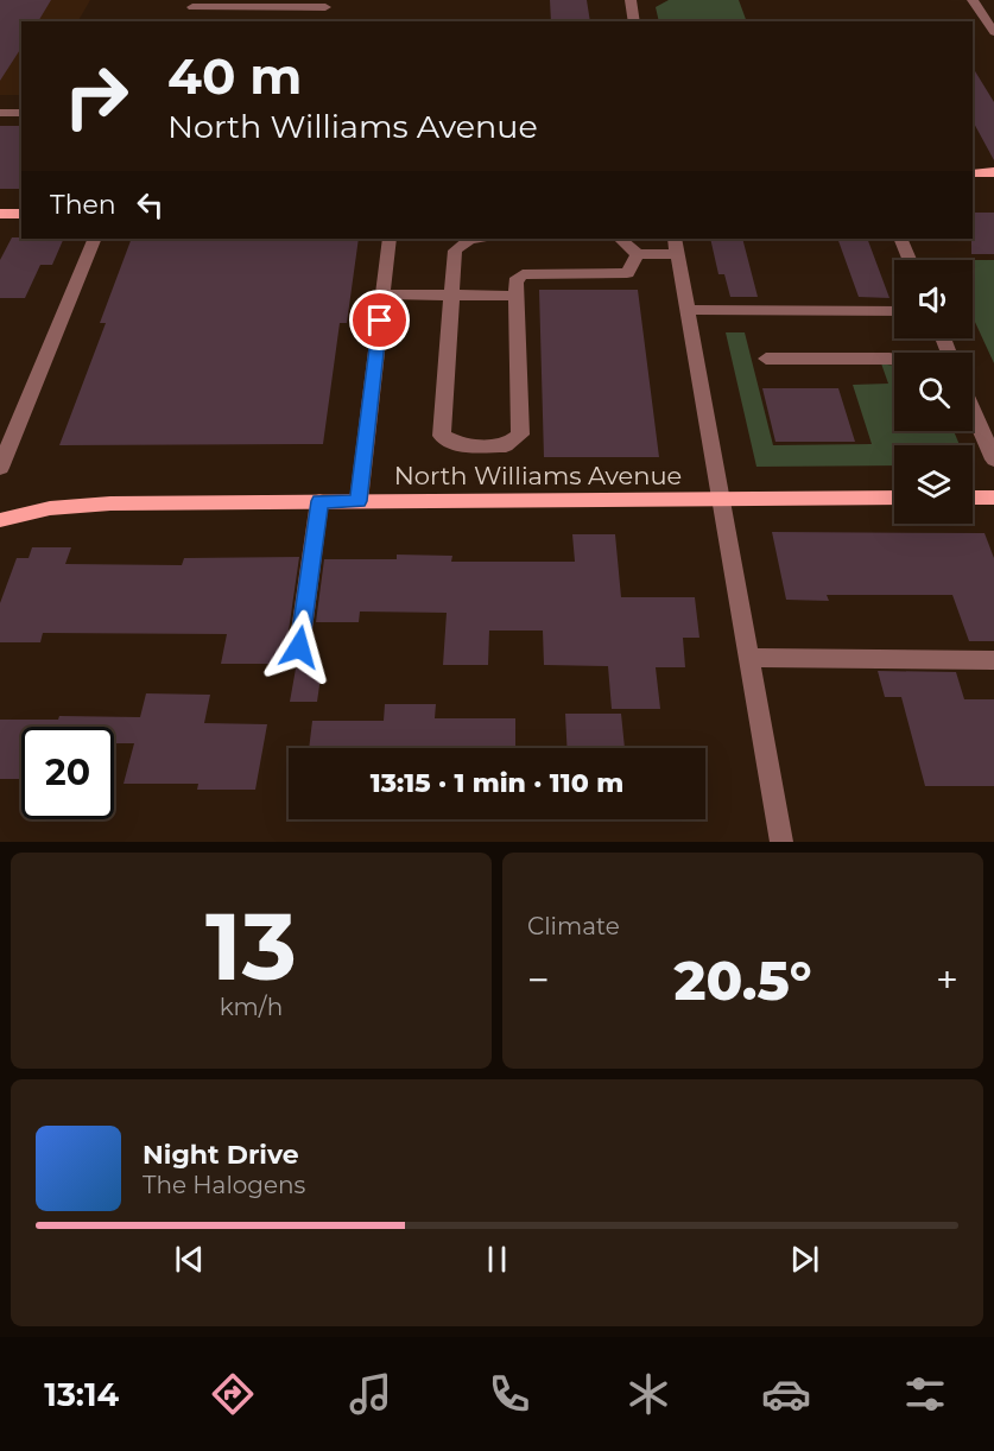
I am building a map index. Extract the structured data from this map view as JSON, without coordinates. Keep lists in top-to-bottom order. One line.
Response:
{"streets":{"main road":["North Williams Avenue"]},"page":{"turn":["40 m","North Williams Avenue"],"then":"Then","limit":"20","trip":"13:15 · 1 min · 110 m","tile":[["13","km/h"],"Climate"],"heat":["−","20.5°","+"],"song":["Night Drive","The Halogens"],"tabs":"13:14"}}
